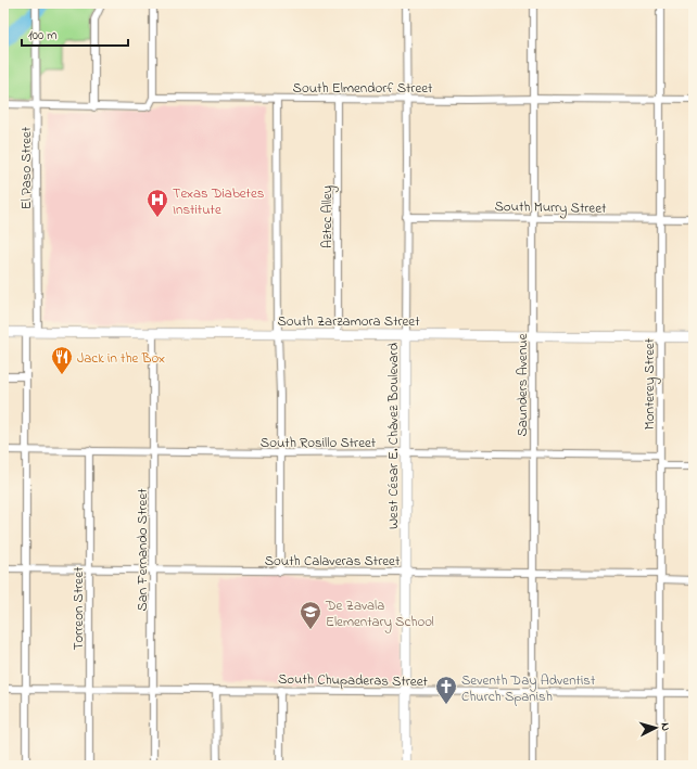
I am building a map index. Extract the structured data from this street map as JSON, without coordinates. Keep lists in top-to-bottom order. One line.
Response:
{"streets":{"main road":["South Zarzamora Street","West César E. Chávez Boulevard"],"street":["South Elmendorf Street","El Paso Street","South Murry Street","Aztec Alley","Monterey Street","Saunders Avenue","South Rosillo Street","San Fernando Street","South Calaveras Street","Torreon Street","South Chupaderas Street"]},"crossings":[["South Elmendorf Street","Aztec Alley"],["South Elmendorf Street","Monterey Street"],["South Elmendorf Street","Saunders Avenue"],["South Elmendorf Street","West César E. Chávez Boulevard"],["El Paso Street","South Zarzamora Street"],["South Murry Street","Monterey Street"],["South Murry Street","Saunders Avenue"],["South Murry Street","West César E. Chávez Boulevard"],["Aztec Alley","South Zarzamora Street"],["South Zarzamora Street","Monterey Street"],["South Zarzamora Street","Saunders Avenue"],["South Zarzamora Street","West César E. Chávez Boulevard"],["South Zarzamora Street","San Fernando Street"],["Monterey Street","South Rosillo Street"],["Monterey Street","South Calaveras Street"],["Monterey Street","South Chupaderas Street"],["Saunders Avenue","South Rosillo Street"],["Saunders Avenue","South Calaveras Street"],["Saunders Avenue","South Chupaderas Street"],["West César E. Chávez Boulevard","South Rosillo Street"],["West César E. Chávez Boulevard","South Calaveras Street"],["West César E. Chávez Boulevard","South Chupaderas Street"],["South Rosillo Street","San Fernando Street"],["South Rosillo Street","Torreon Street"],["San Fernando Street","South Calaveras Street"],["San Fernando Street","South Chupaderas Street"],["South Calaveras Street","Torreon Street"],["Torreon Street","South Chupaderas Street"]],"places":{"hospital":["Texas Diabetes Institute"],"restaurant":["Jack in the Box"],"school or university":["De Zavala Elementary School"],"church":["Seventh Day Adventist Church Spanish"]},"scale_bar":"100 m","north":"right"}
